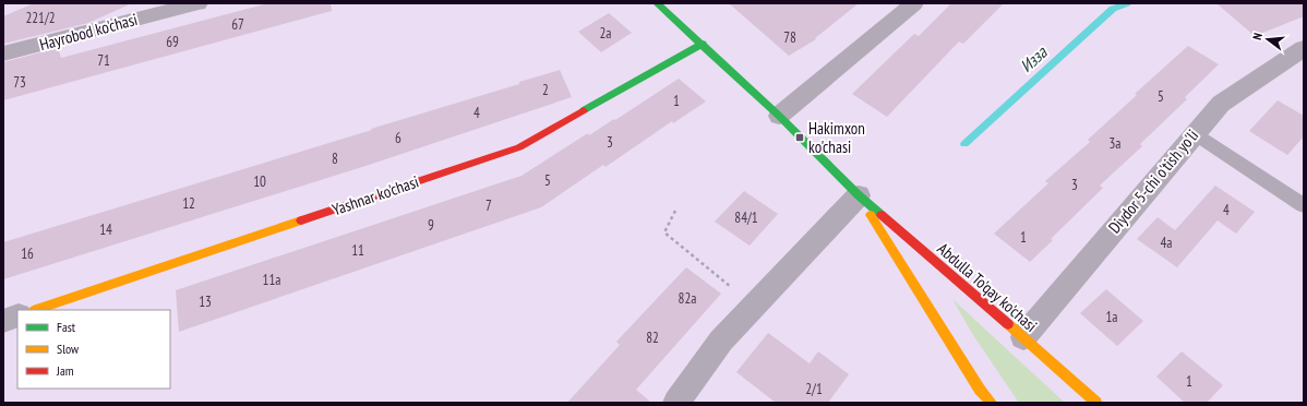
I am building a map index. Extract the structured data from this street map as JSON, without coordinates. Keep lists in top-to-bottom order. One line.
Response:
{"streets":{"street":["Hayrobod ko'chasi","Diydor 5-chi o'tish yo'li","Yashnar ko'chasi","Abdulla To'qay ko'chasi"]},"crossings":[["Diydor 5-chi o'tish yo'li","Abdulla To'qay ko'chasi"],["Yashnar ko'chasi","Abdulla To'qay ko'chasi"]],"water":["Изза"],"places":{"transit":["Hakimxon ko'chasi"]},"house_numbers":["221/2","67","2а","78","69","71","73","2","5","1","4","6","3","3а","8","5","10","3","12","7","4","84/1","9","14","1","4a","11","16","11а","82а","13","1a","82","1","2/1"],"legend":["Fast","Slow","Jam"],"north":"left"}
